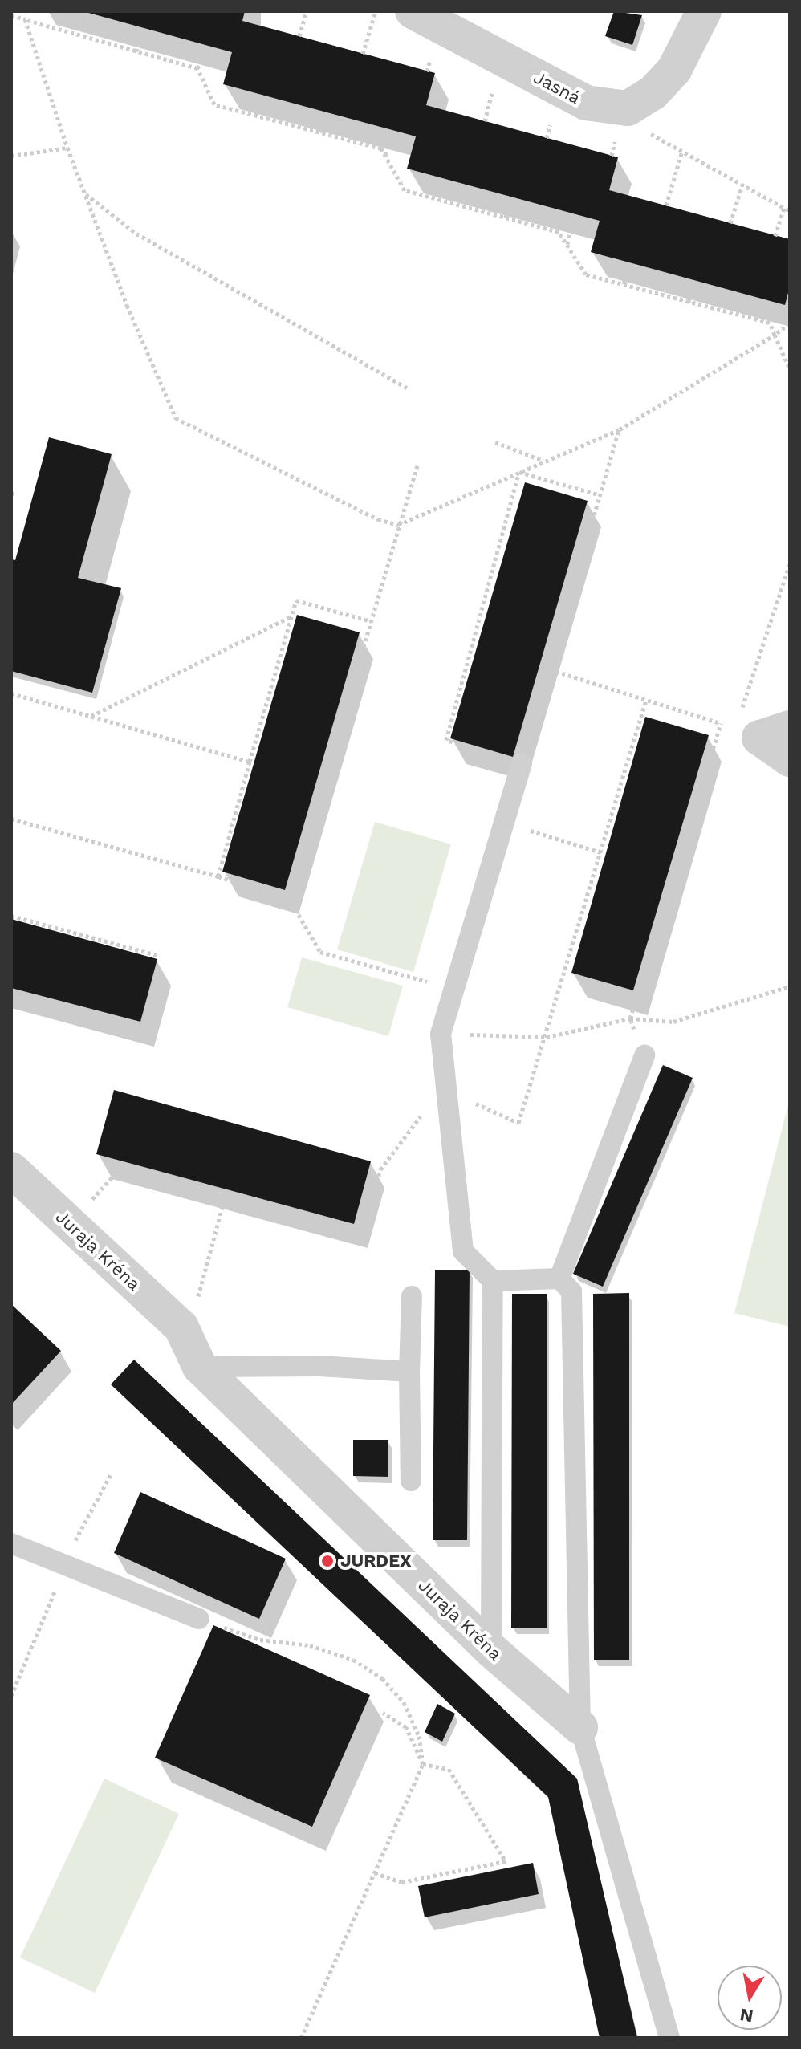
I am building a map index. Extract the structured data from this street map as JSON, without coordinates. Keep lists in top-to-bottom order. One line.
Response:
{"streets":{"street":["Jasná","Juraja Kréna"]},"places":["JURDEX"],"north":"bottom"}
